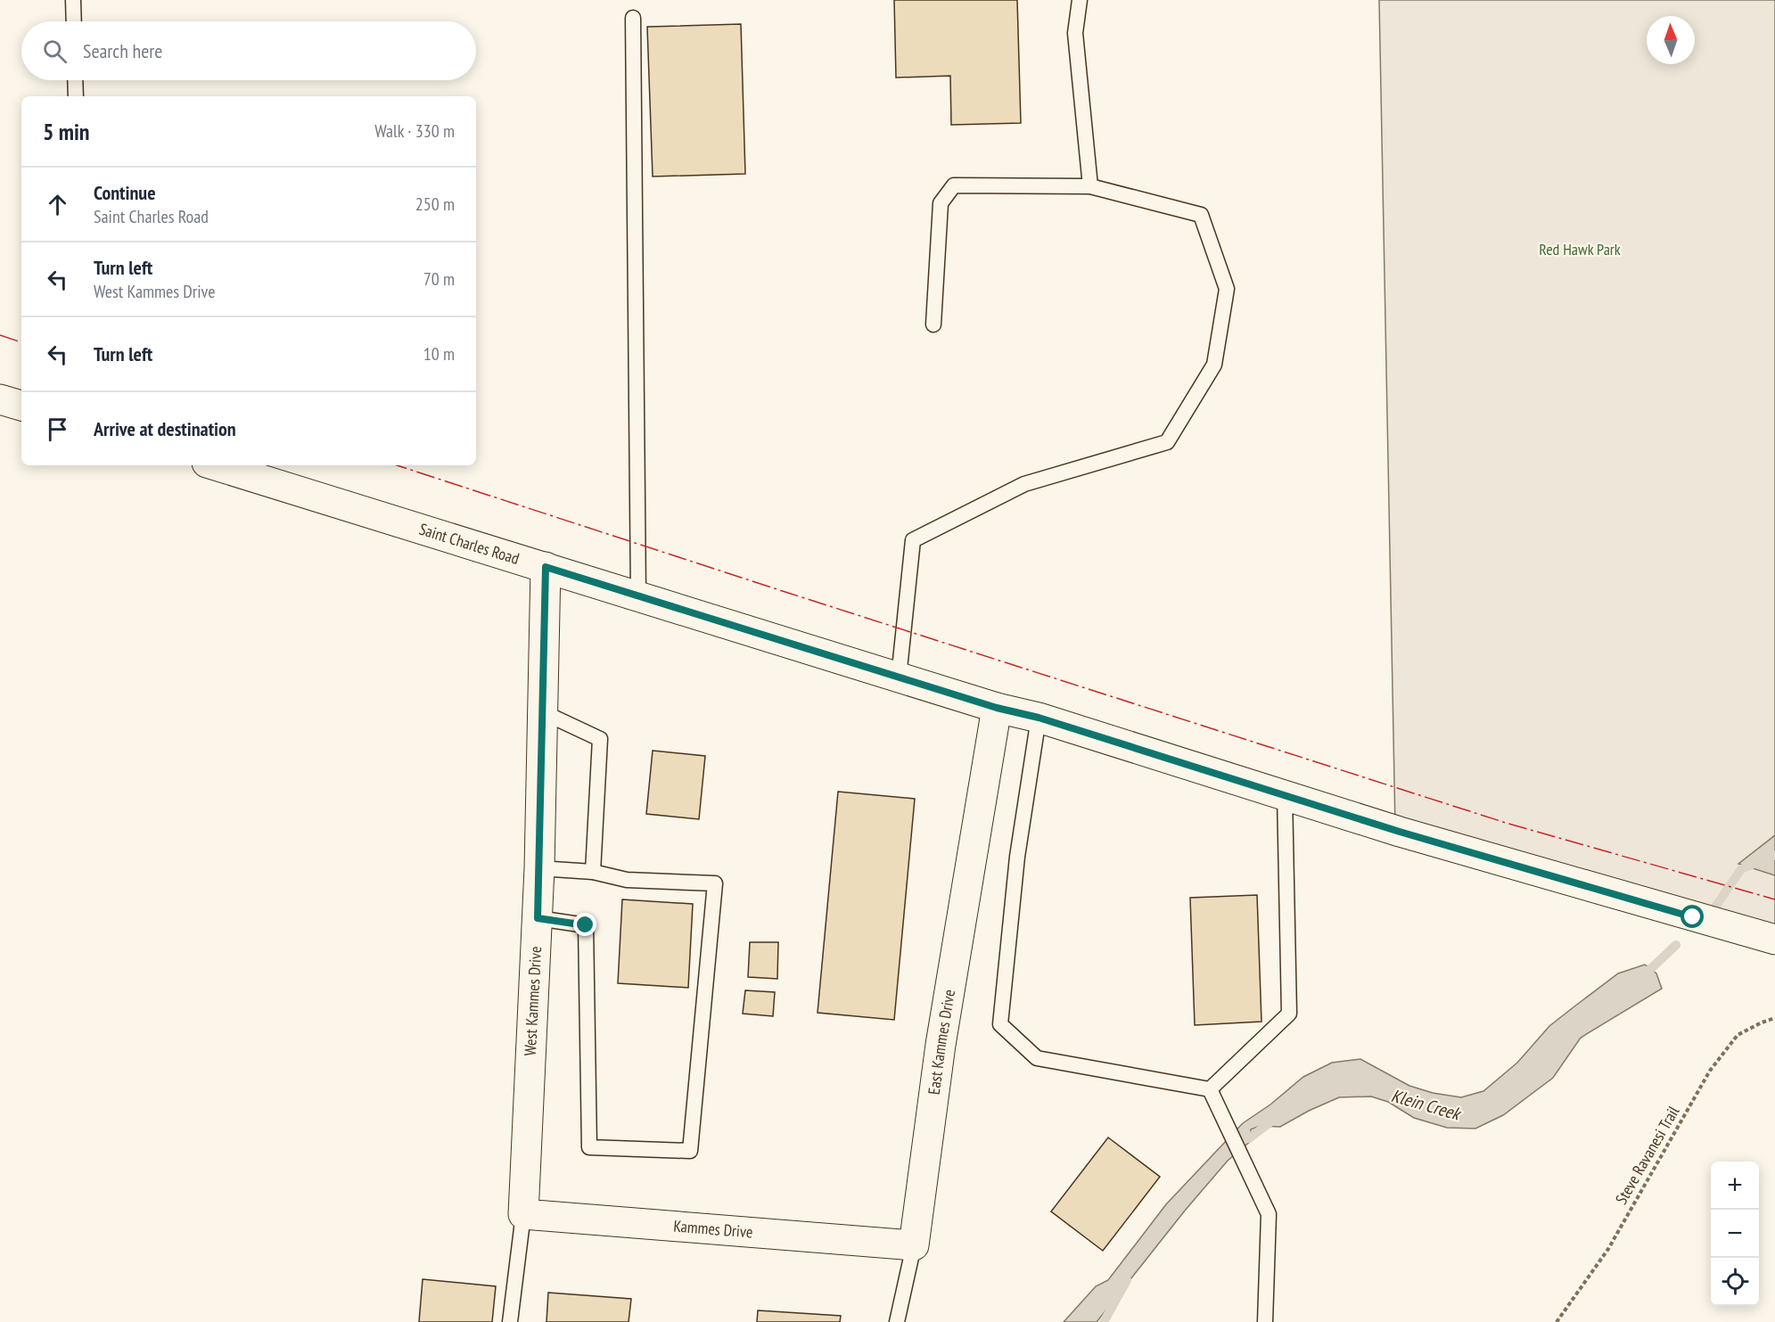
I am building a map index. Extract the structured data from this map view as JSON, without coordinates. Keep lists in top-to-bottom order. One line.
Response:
{"streets":{"street":["Saint Charles Road","West Kammes Drive","East Kammes Drive","Kammes Drive"],"path":["Steve Ravanesi Trail"]},"crossings":[["Saint Charles Road","West Kammes Drive"],["Saint Charles Road","East Kammes Drive"],["West Kammes Drive","Kammes Drive"],["East Kammes Drive","Kammes Drive"]],"water":["Klein Creek"],"parks":["Red Hawk Park"],"north":"top","page":{"search":"Search here","heading":["5 min","Walk · 330 m"],"list":[["Continue","Saint Charles Road","250 m"],["Turn left","West Kammes Drive","70 m"],["Turn left","10 m"],"Arrive at destination"],"map_buttons":["+","−"]}}
